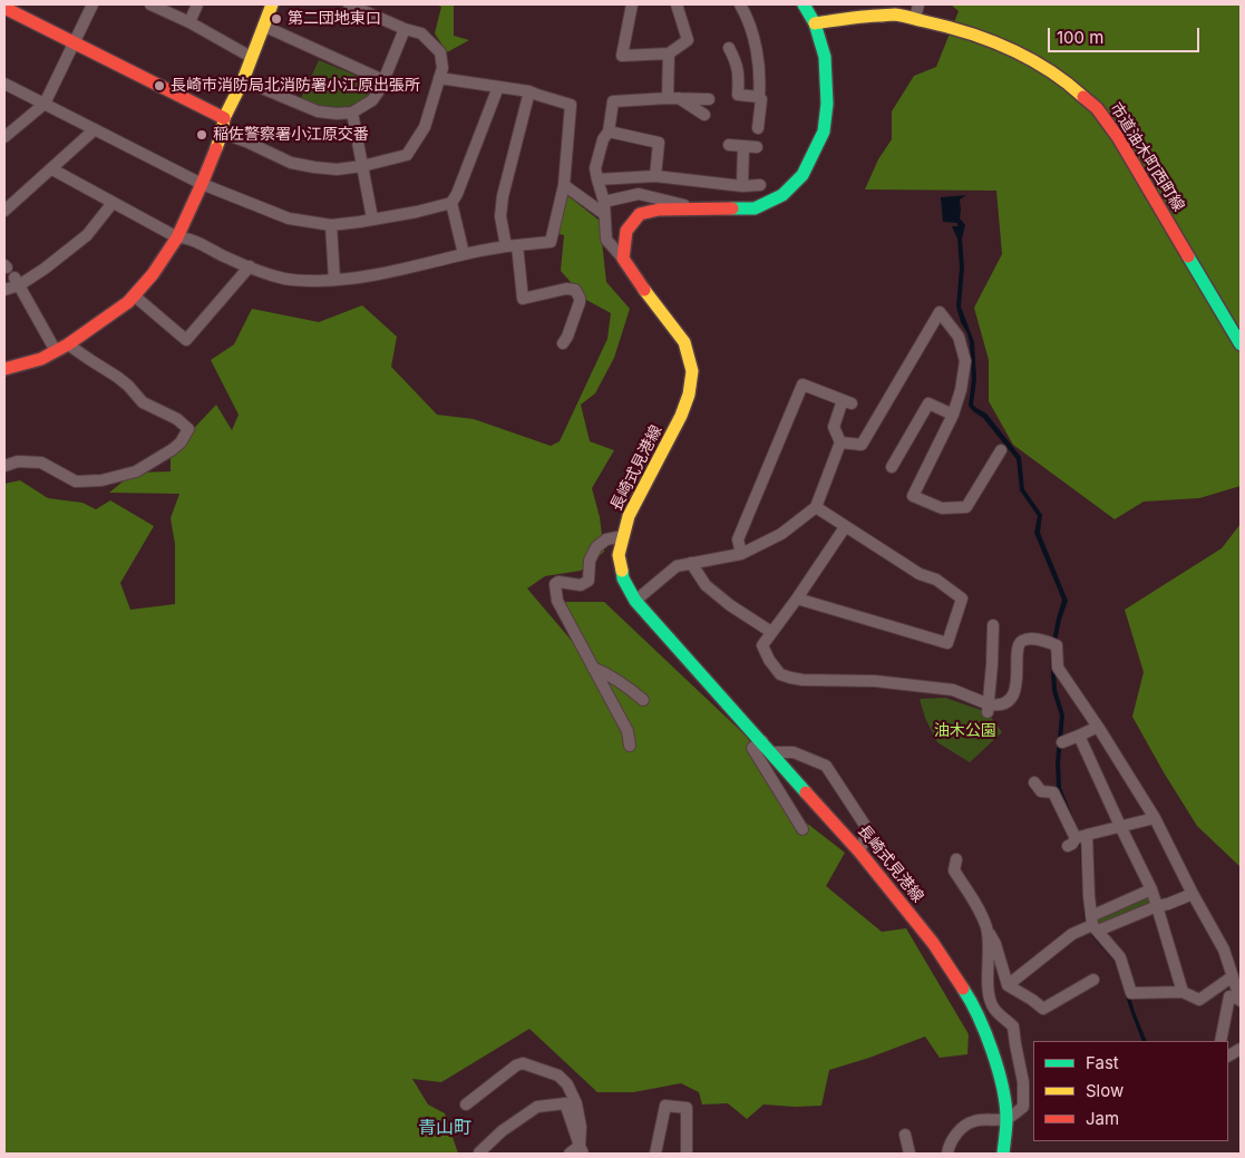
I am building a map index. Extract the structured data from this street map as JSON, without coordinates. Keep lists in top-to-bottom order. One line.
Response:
{"streets":{"main road":["市道油木町西町線","長崎式見港線"]},"districts":["青山町"],"parks":["油木公園"],"places":["第二団地東口","長崎市消防局北消防署小江原出張所","稲佐警察署小江原交番"],"legend":["Fast","Slow","Jam"],"scale_bar":"100 m"}
